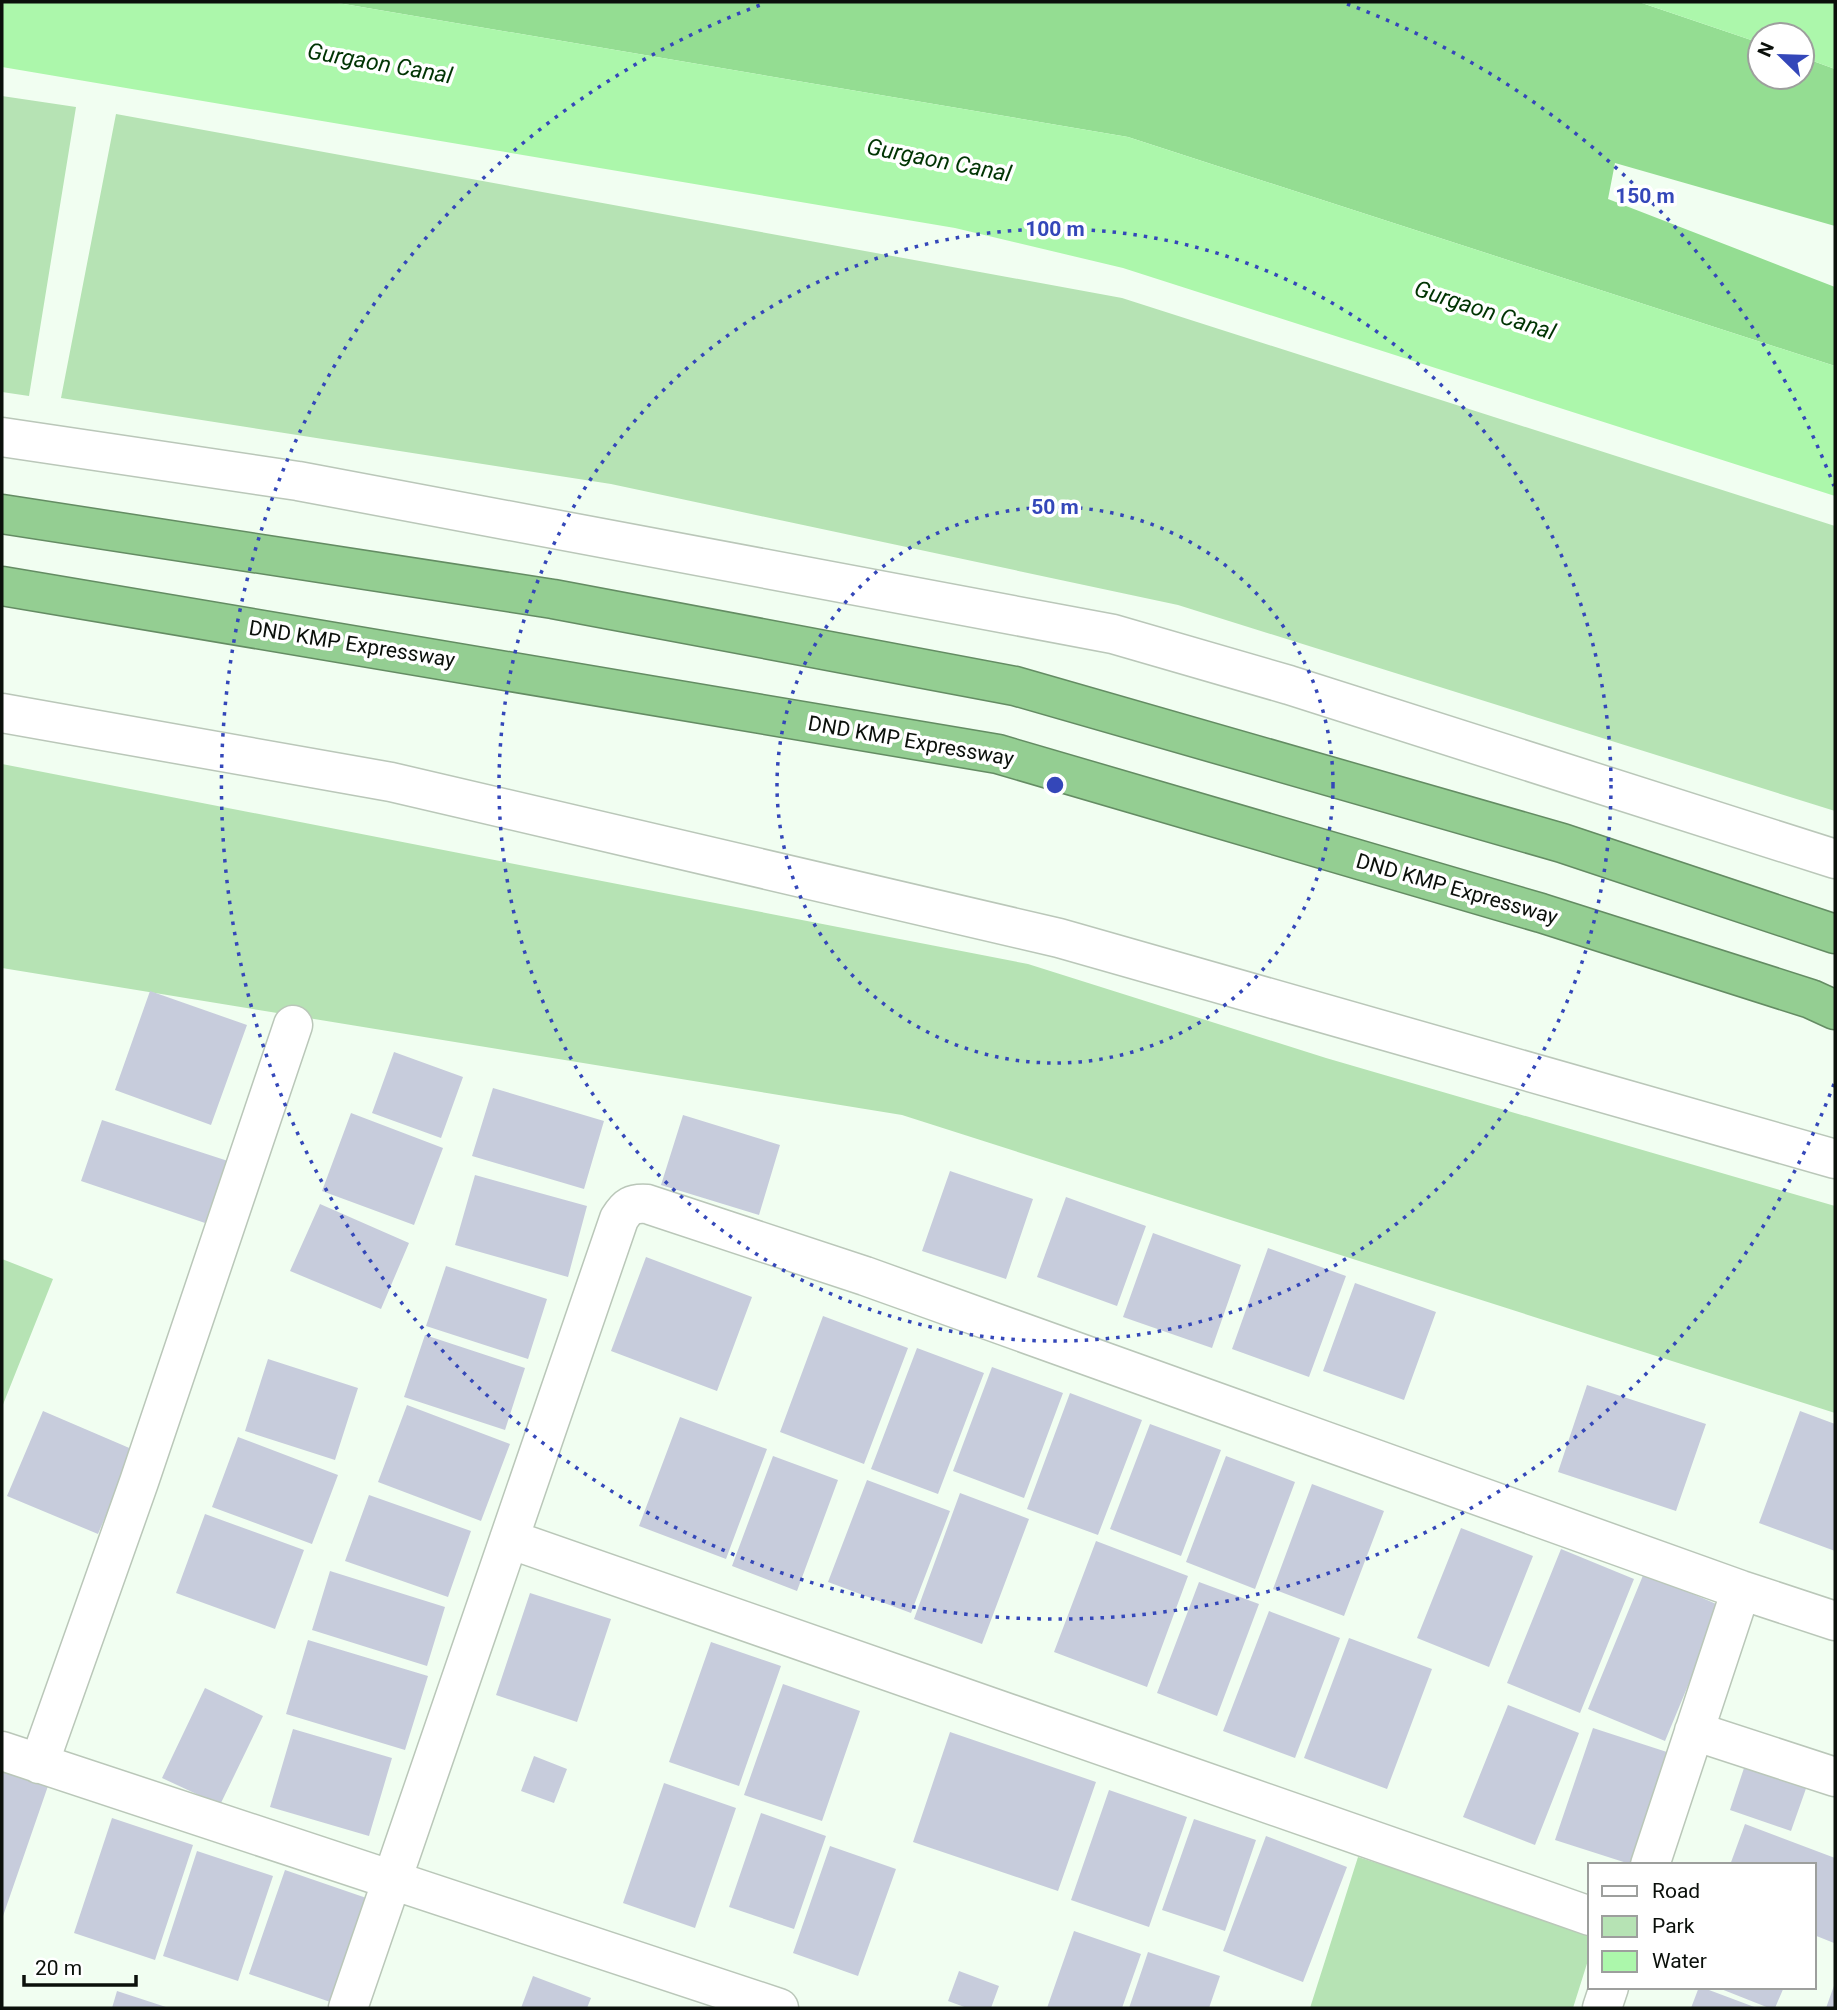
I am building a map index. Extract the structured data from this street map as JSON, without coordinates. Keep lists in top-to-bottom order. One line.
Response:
{"streets":{"highway":["DND KMP Expressway"]},"water":["Gurgaon Canal"],"legend":["Road","Park","Water"],"scale_bar":"20 m","north":"top left","rings":["150 m","100 m","50 m"]}
